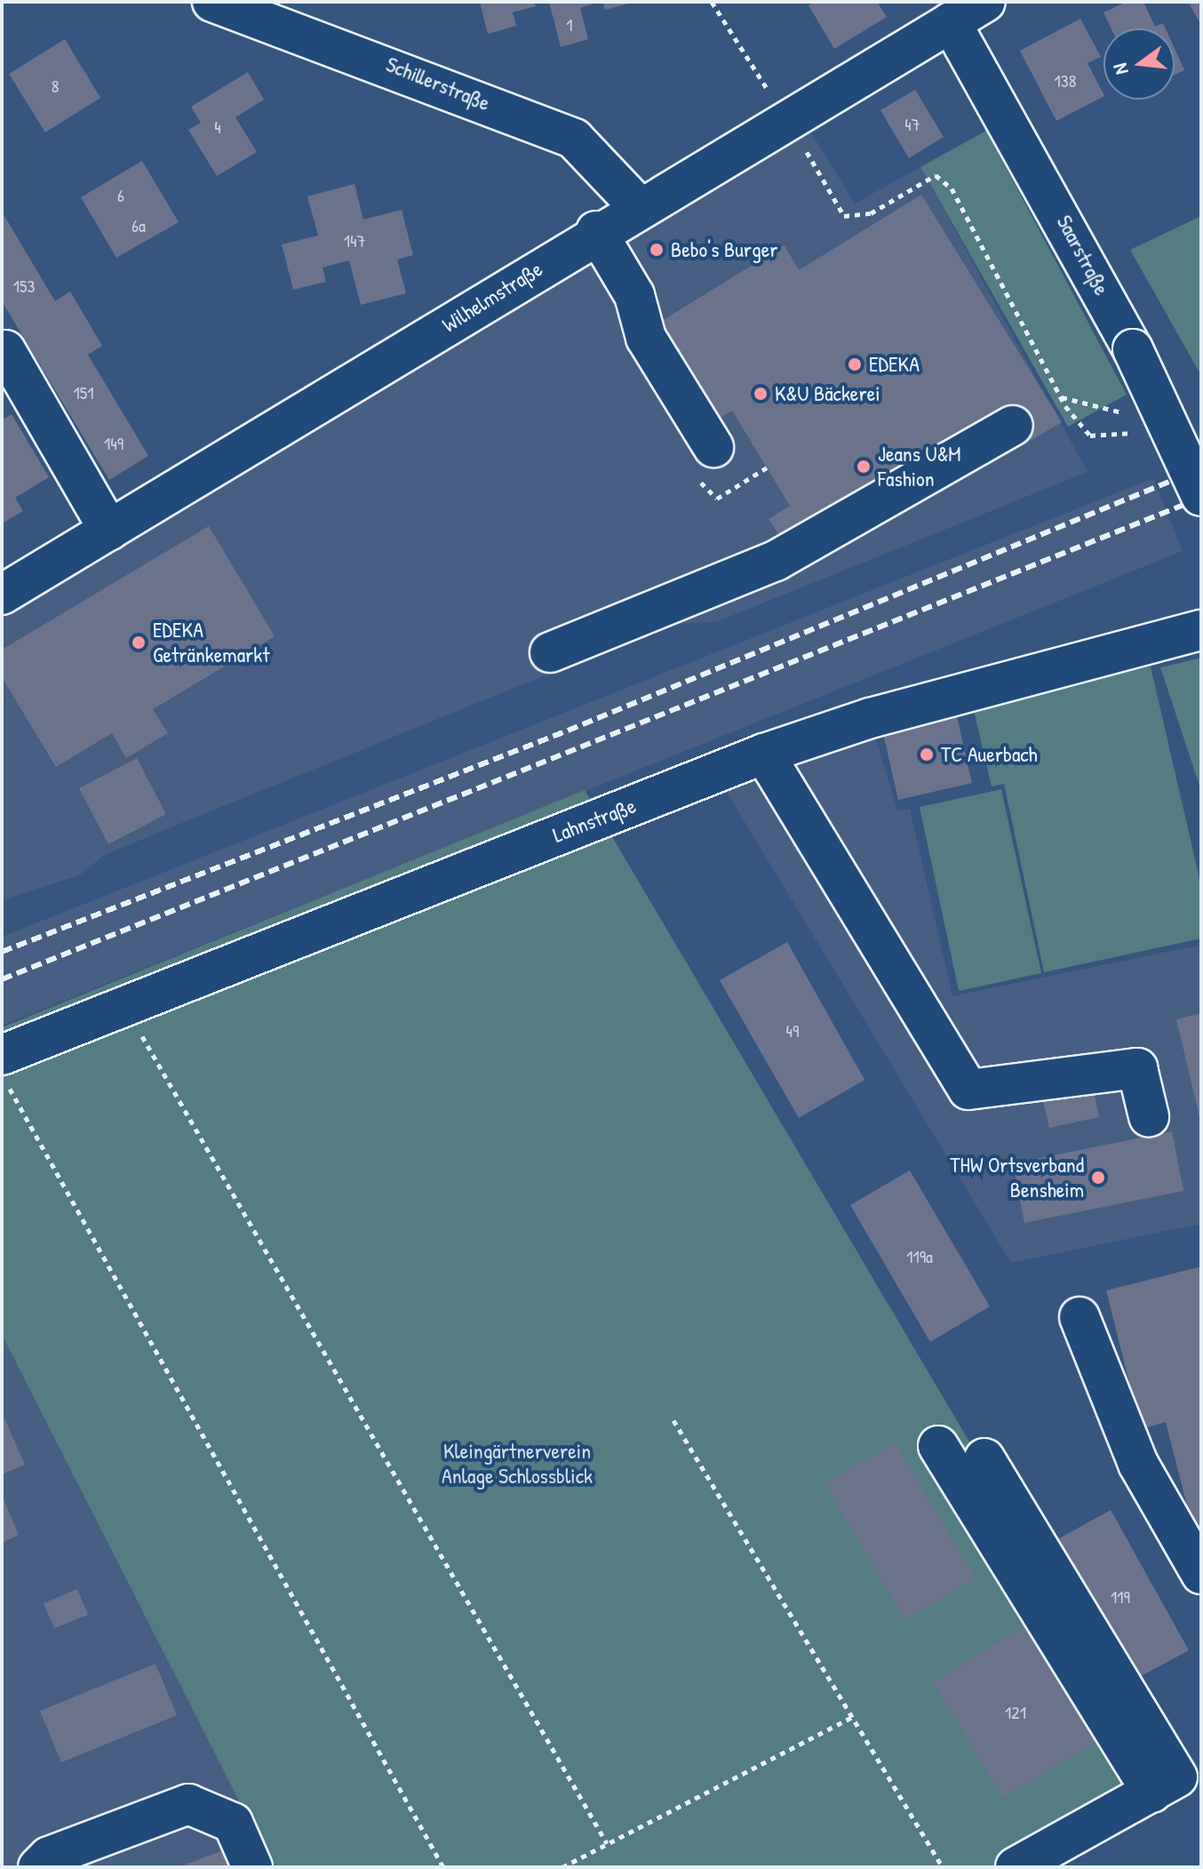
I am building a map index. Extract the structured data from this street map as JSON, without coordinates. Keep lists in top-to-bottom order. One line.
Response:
{"streets":{"street":["Schillerstraße","Saarstraße","Wilhelmstraße","Lahnstraße"]},"crossings":[["Schillerstraße","Wilhelmstraße"],["Saarstraße","Wilhelmstraße"]],"parks":["Kleingärtnerverein Anlage Schlossblick"],"places":["Bebo's Burger","EDEKA","K&U Bäckerei","Jeans U&M Fashion","EDEKA Getränkemarkt","TC Auerbach","THW Ortsverband Bensheim"],"house_numbers":["1","138","8","47","4","6","6a","147","153","151","149","49","119a","119","121"],"north":"left"}
